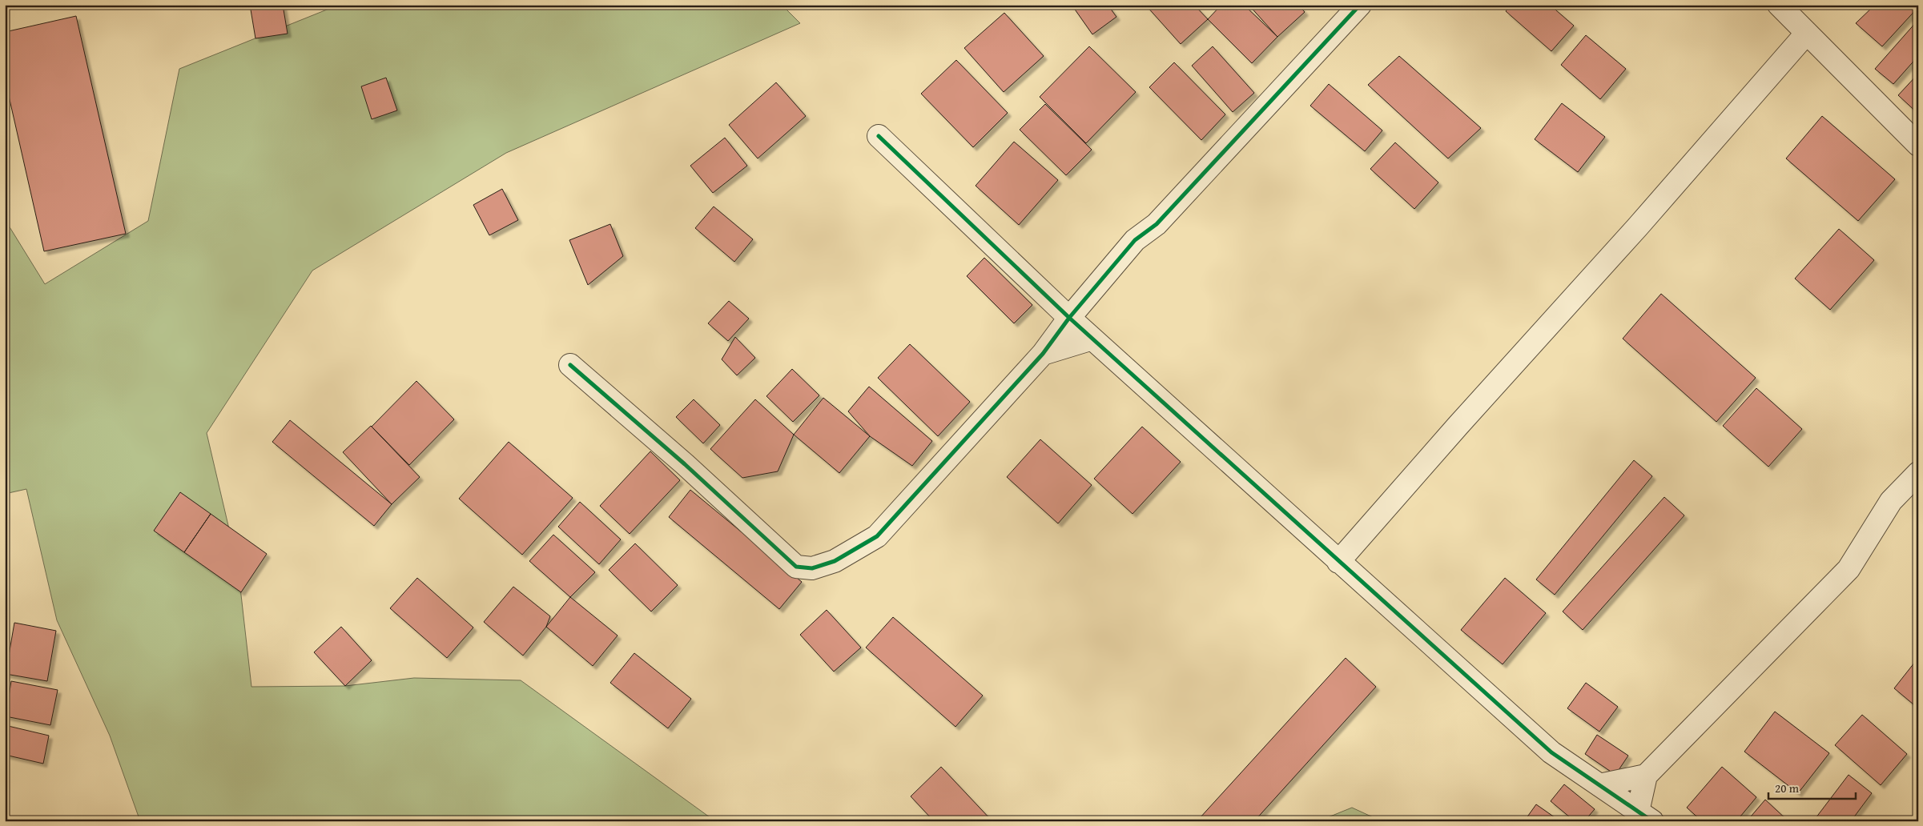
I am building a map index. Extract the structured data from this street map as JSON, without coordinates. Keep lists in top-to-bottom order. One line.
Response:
{"scale_bar":"20 m"}
